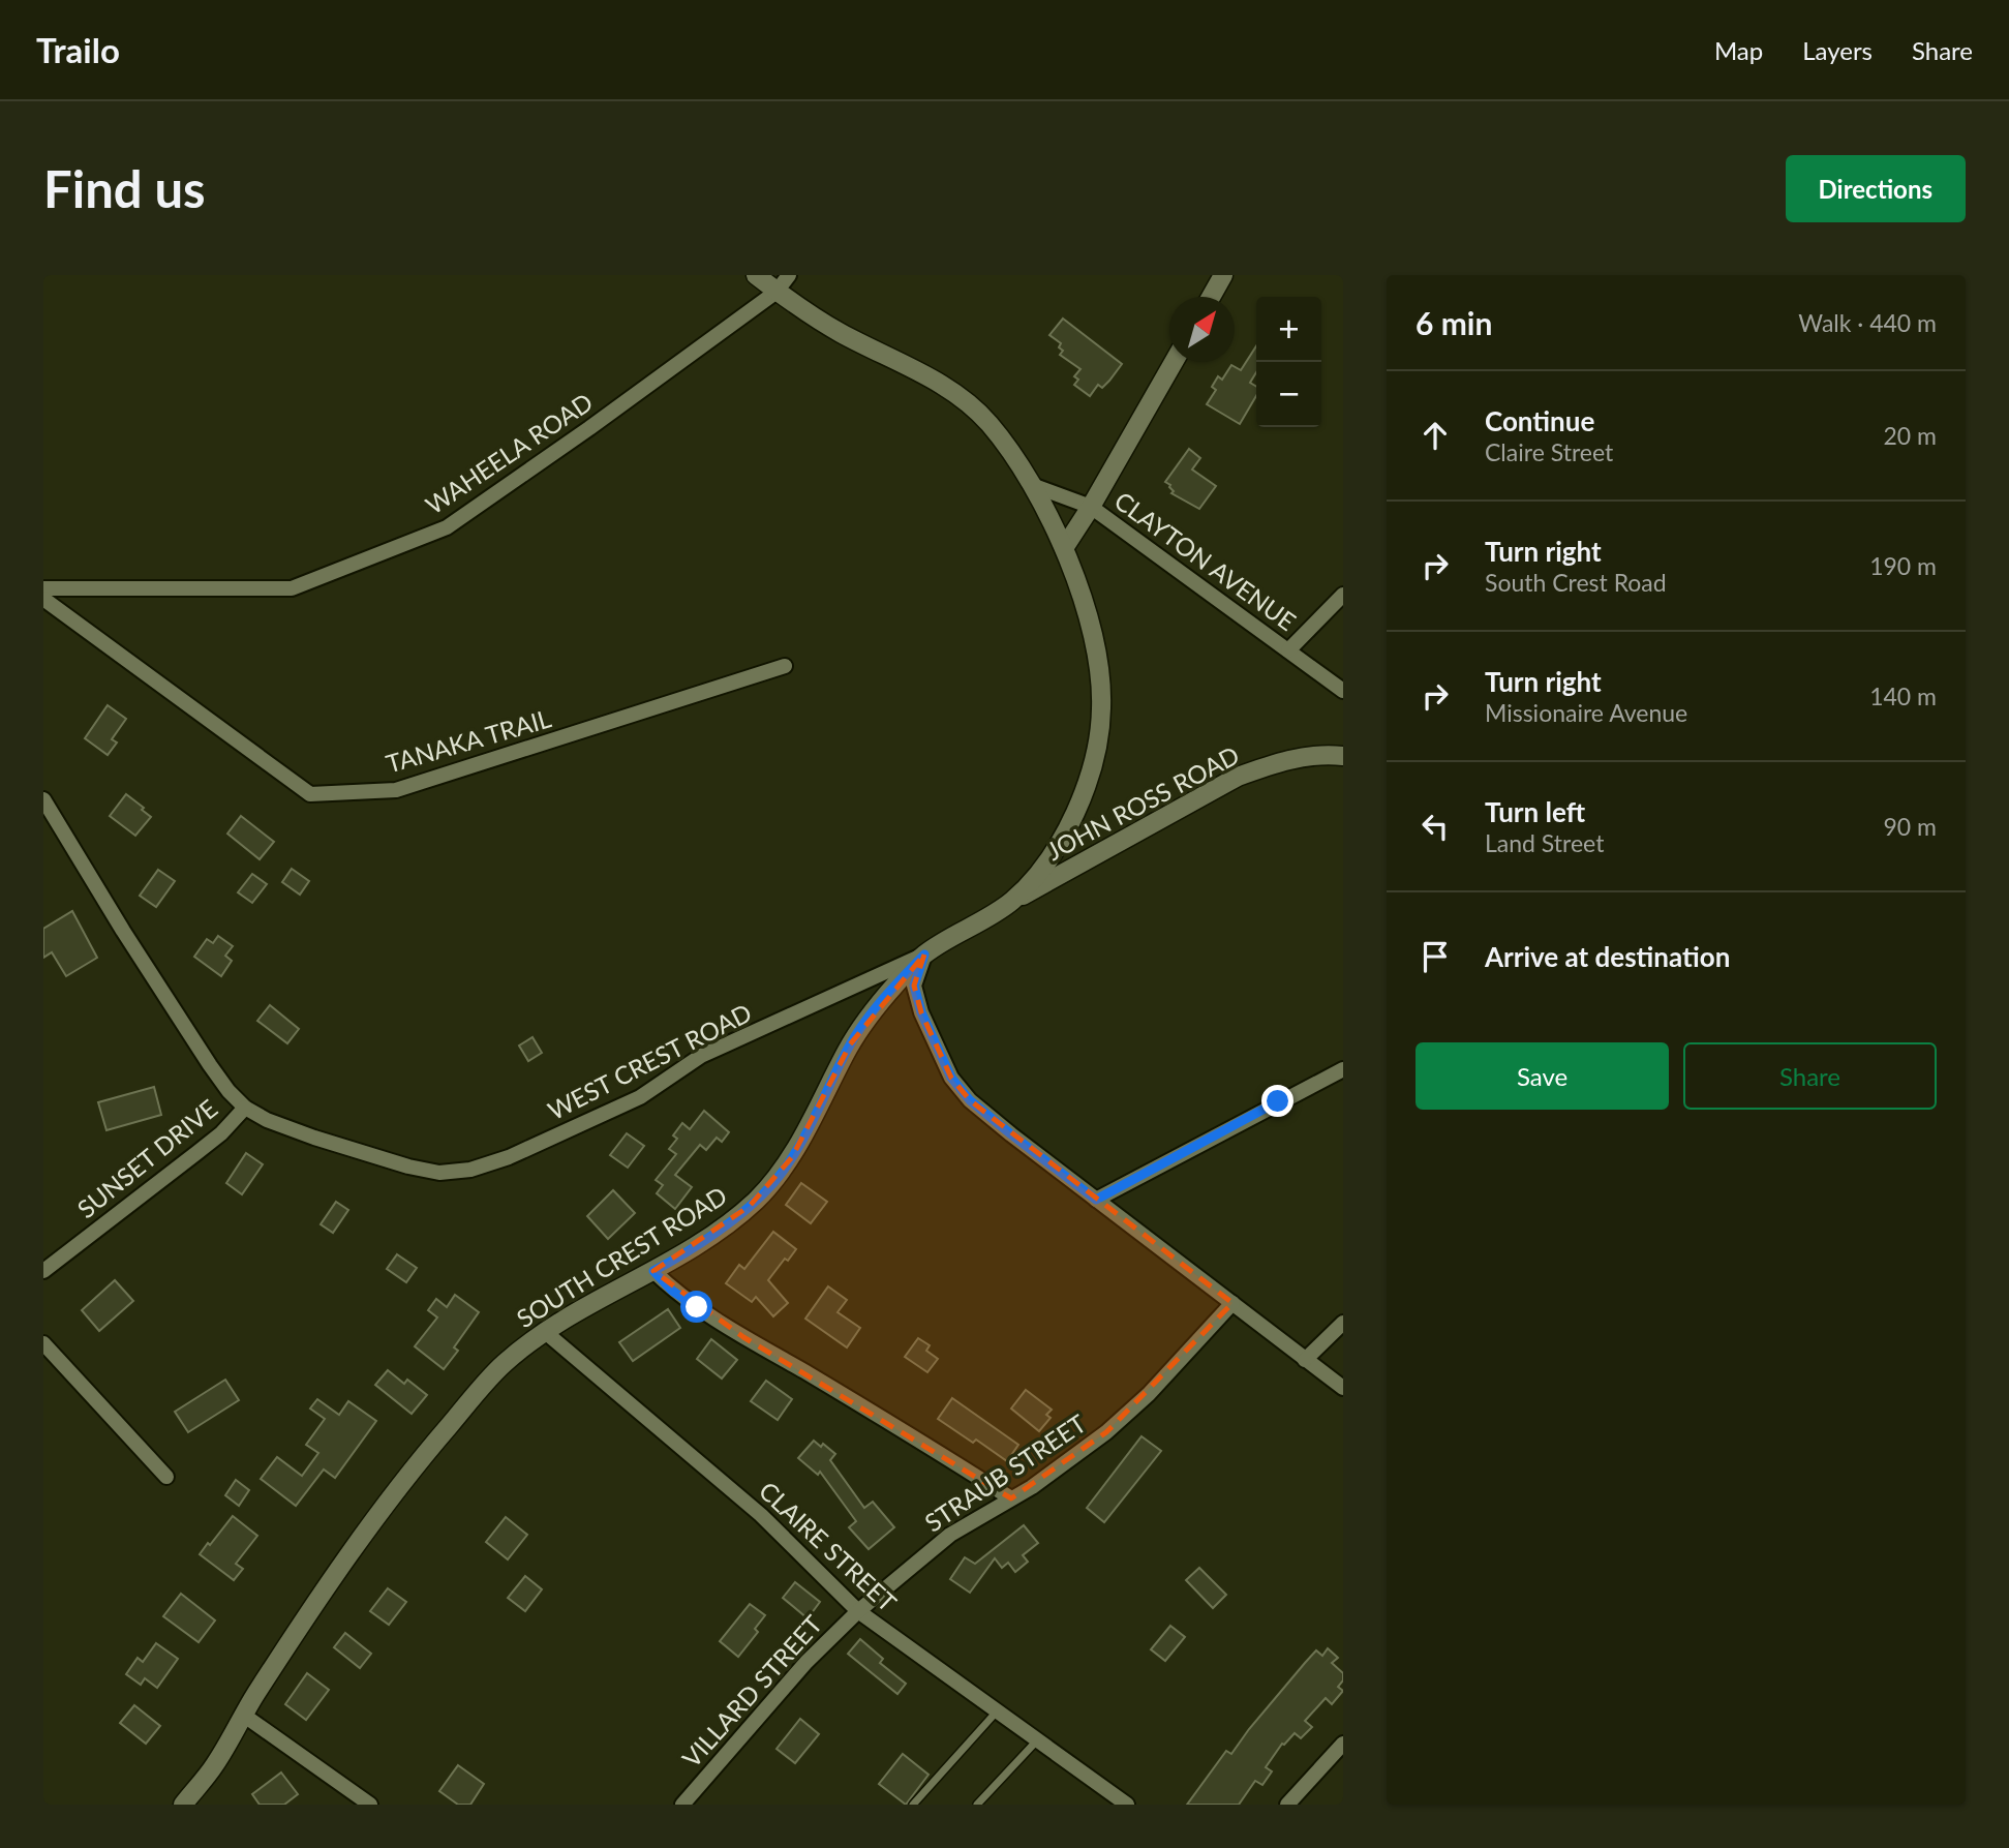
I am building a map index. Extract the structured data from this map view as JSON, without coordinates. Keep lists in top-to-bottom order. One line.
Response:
{"streets":{"street":["WAHEELA ROAD","CLAYTON AVENUE","TANAKA TRAIL","JOHN ROSS ROAD","WEST CREST ROAD","SUNSET DRIVE","SOUTH CREST ROAD","STRAUB STREET","CLAIRE STREET","VILLARD STREET"]},"crossings":[["WAHEELA ROAD","SOUTH CREST ROAD"],["CLAYTON AVENUE","SOUTH CREST ROAD"],["JOHN ROSS ROAD","SOUTH CREST ROAD"],["WEST CREST ROAD","SUNSET DRIVE"],["WEST CREST ROAD","SOUTH CREST ROAD"],["SOUTH CREST ROAD","CLAIRE STREET"],["STRAUB STREET","CLAIRE STREET"],["STRAUB STREET","VILLARD STREET"],["CLAIRE STREET","VILLARD STREET"]],"north":"top right","page":{"header":"Trailo","nav":["Map","Layers","Share"],"buttons":["Directions",["Save","Share"]],"title":"Find us","heading":["6 min","Walk · 440 m"],"map_buttons":["+","−"],"list":[["Continue","Claire Street","20 m"],["Turn right","South Crest Road","190 m"],["Turn right","Missionaire Avenue","140 m"],["Turn left","Land Street","90 m"],"Arrive at destination"]}}
